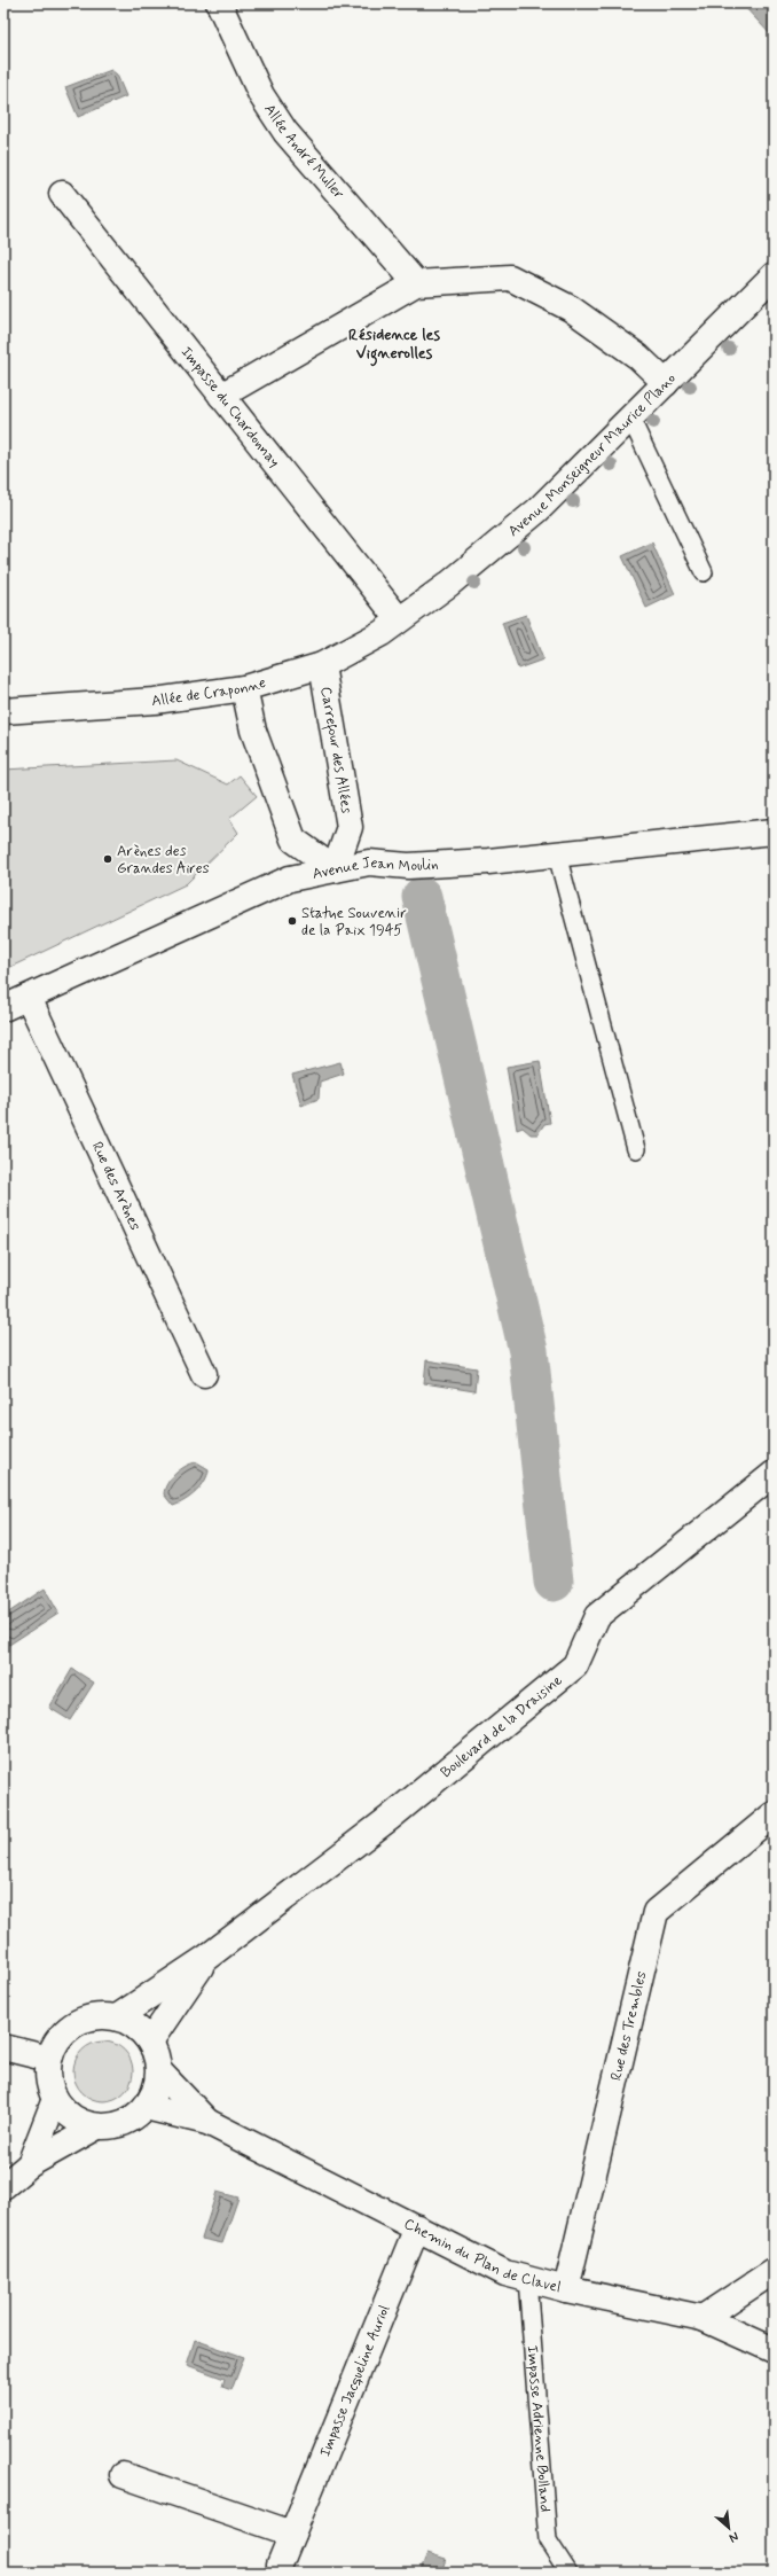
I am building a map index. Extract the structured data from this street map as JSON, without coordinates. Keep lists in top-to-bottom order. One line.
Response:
{"streets":{"street":["Allée André Muller","Impasse du Chardonnay","Avenue Monseigneur Maurice Plano","Allée de Craponne","Carrefour des Allées","Avenue Jean Moulin","Rue des Arènes","Boulevard de la Draisine","Rue des Trembles","Chemin du Plan de Clavel","Impasse Jacqueline Auriol"],"lane":["Impasse Adrienne Bolland"]},"crossings":[["Impasse du Chardonnay","Avenue Monseigneur Maurice Plano"],["Impasse du Chardonnay","Allée de Craponne"],["Avenue Monseigneur Maurice Plano","Allée de Craponne"],["Allée de Craponne","Carrefour des Allées"],["Carrefour des Allées","Avenue Jean Moulin"],["Avenue Jean Moulin","Rue des Arènes"],["Boulevard de la Draisine","Chemin du Plan de Clavel"],["Rue des Trembles","Chemin du Plan de Clavel"],["Chemin du Plan de Clavel","Impasse Jacqueline Auriol"],["Chemin du Plan de Clavel","Impasse Adrienne Bolland"]],"districts":["Résidence les Vignerolles"],"places":["Arènes des Grandes Aires","Statue Souvenir de la Paix 1945"],"north":"bottom right"}
